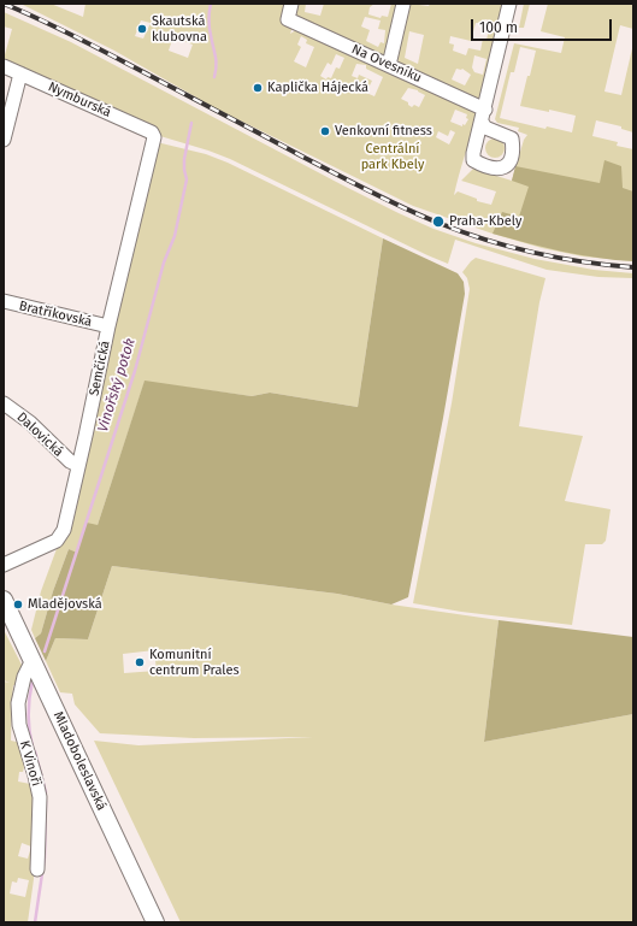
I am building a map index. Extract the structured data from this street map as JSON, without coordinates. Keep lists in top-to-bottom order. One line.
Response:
{"streets":{"main road":["Mladoboleslavská"],"street":["Na Ovesníku","Nymburská","Bratříkovská","Semčická","Dalovická","K Vinoři"]},"crossings":[["Nymburská","Semčická"],["Bratříkovská","Semčická"],["Semčická","Dalovická"],["Mladoboleslavská","K Vinoři"]],"water":["Vinořský potok"],"parks":["Centrální park Kbely"],"places":["Skautská klubovna","Kaplička Hájecká","Venkovní fitness","Praha-Kbely","Mladějovská","Komunitní centrum Prales"],"scale_bar":"100 m"}
